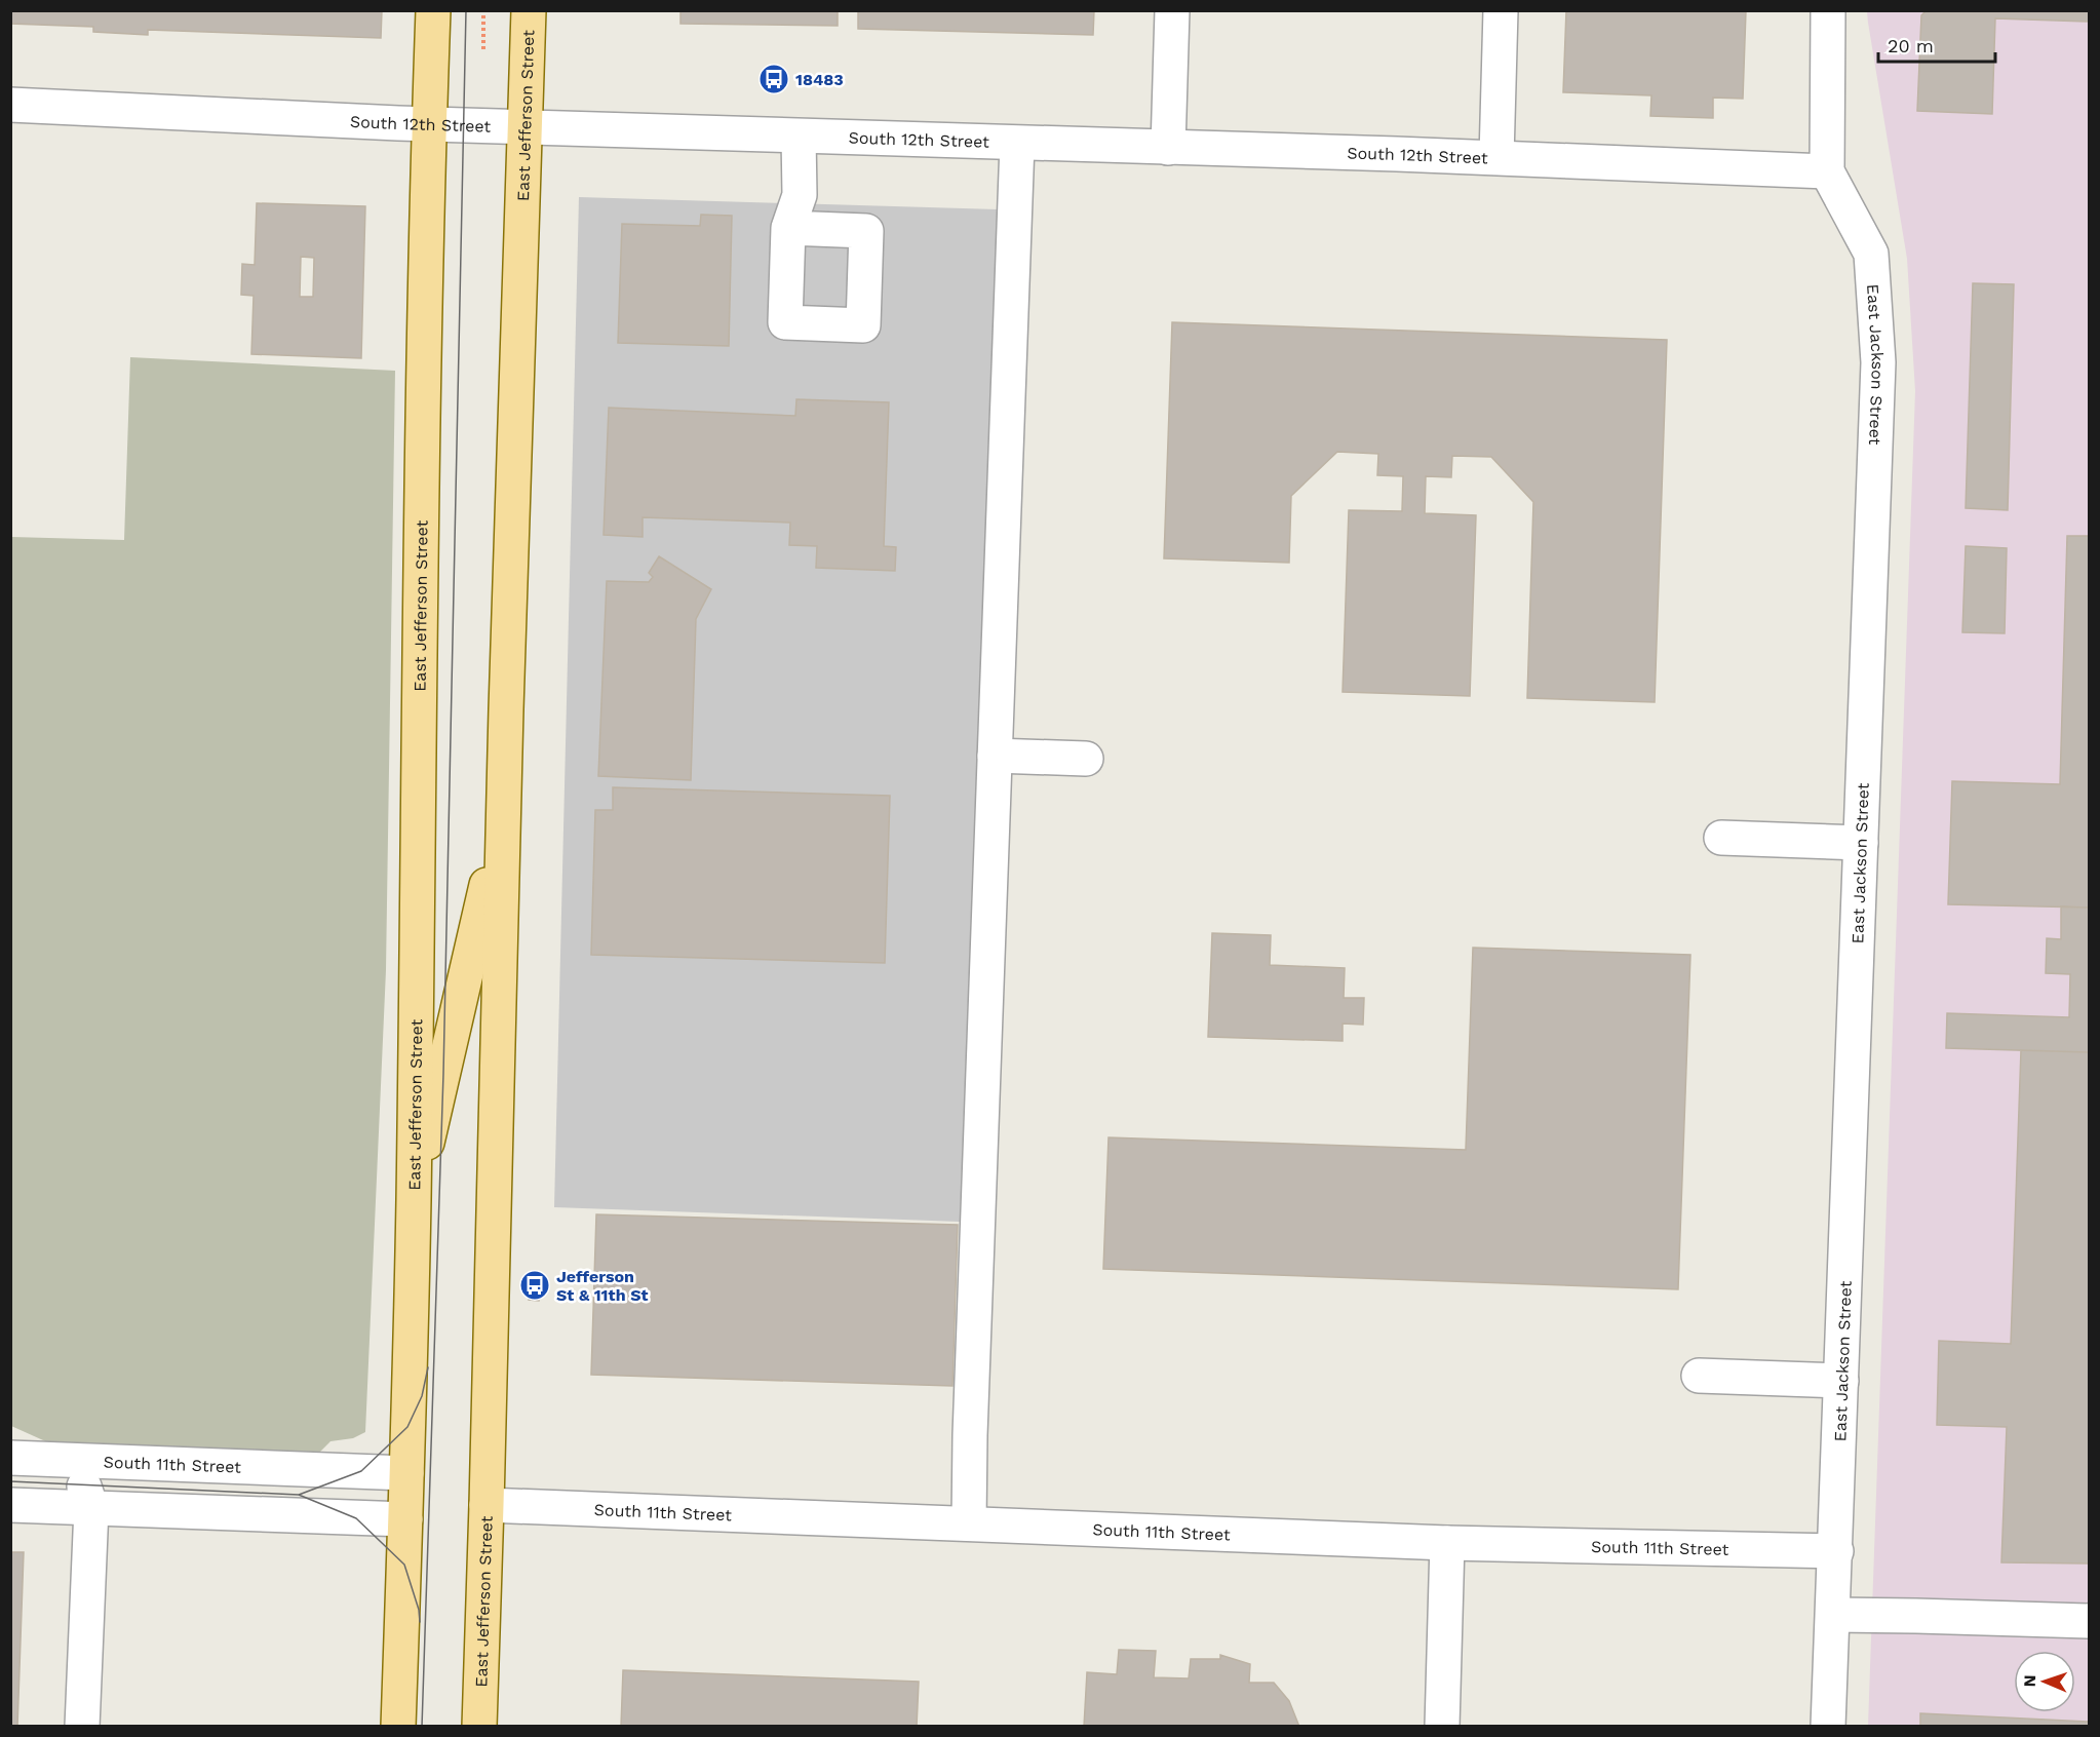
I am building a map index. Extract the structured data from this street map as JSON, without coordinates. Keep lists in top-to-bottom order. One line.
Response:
{"streets":{"main road":["East Jefferson Street"],"street":["South 12th Street","East Jackson Street","South 11th Street"]},"crossings":[["East Jefferson Street","South 12th Street"],["East Jefferson Street","South 11th Street"],["South 12th Street","East Jackson Street"],["East Jackson Street","South 11th Street"]],"places":{"bus stop":["18483","Jefferson St & 11th St"]},"scale_bar":"20 m","north":"left"}
